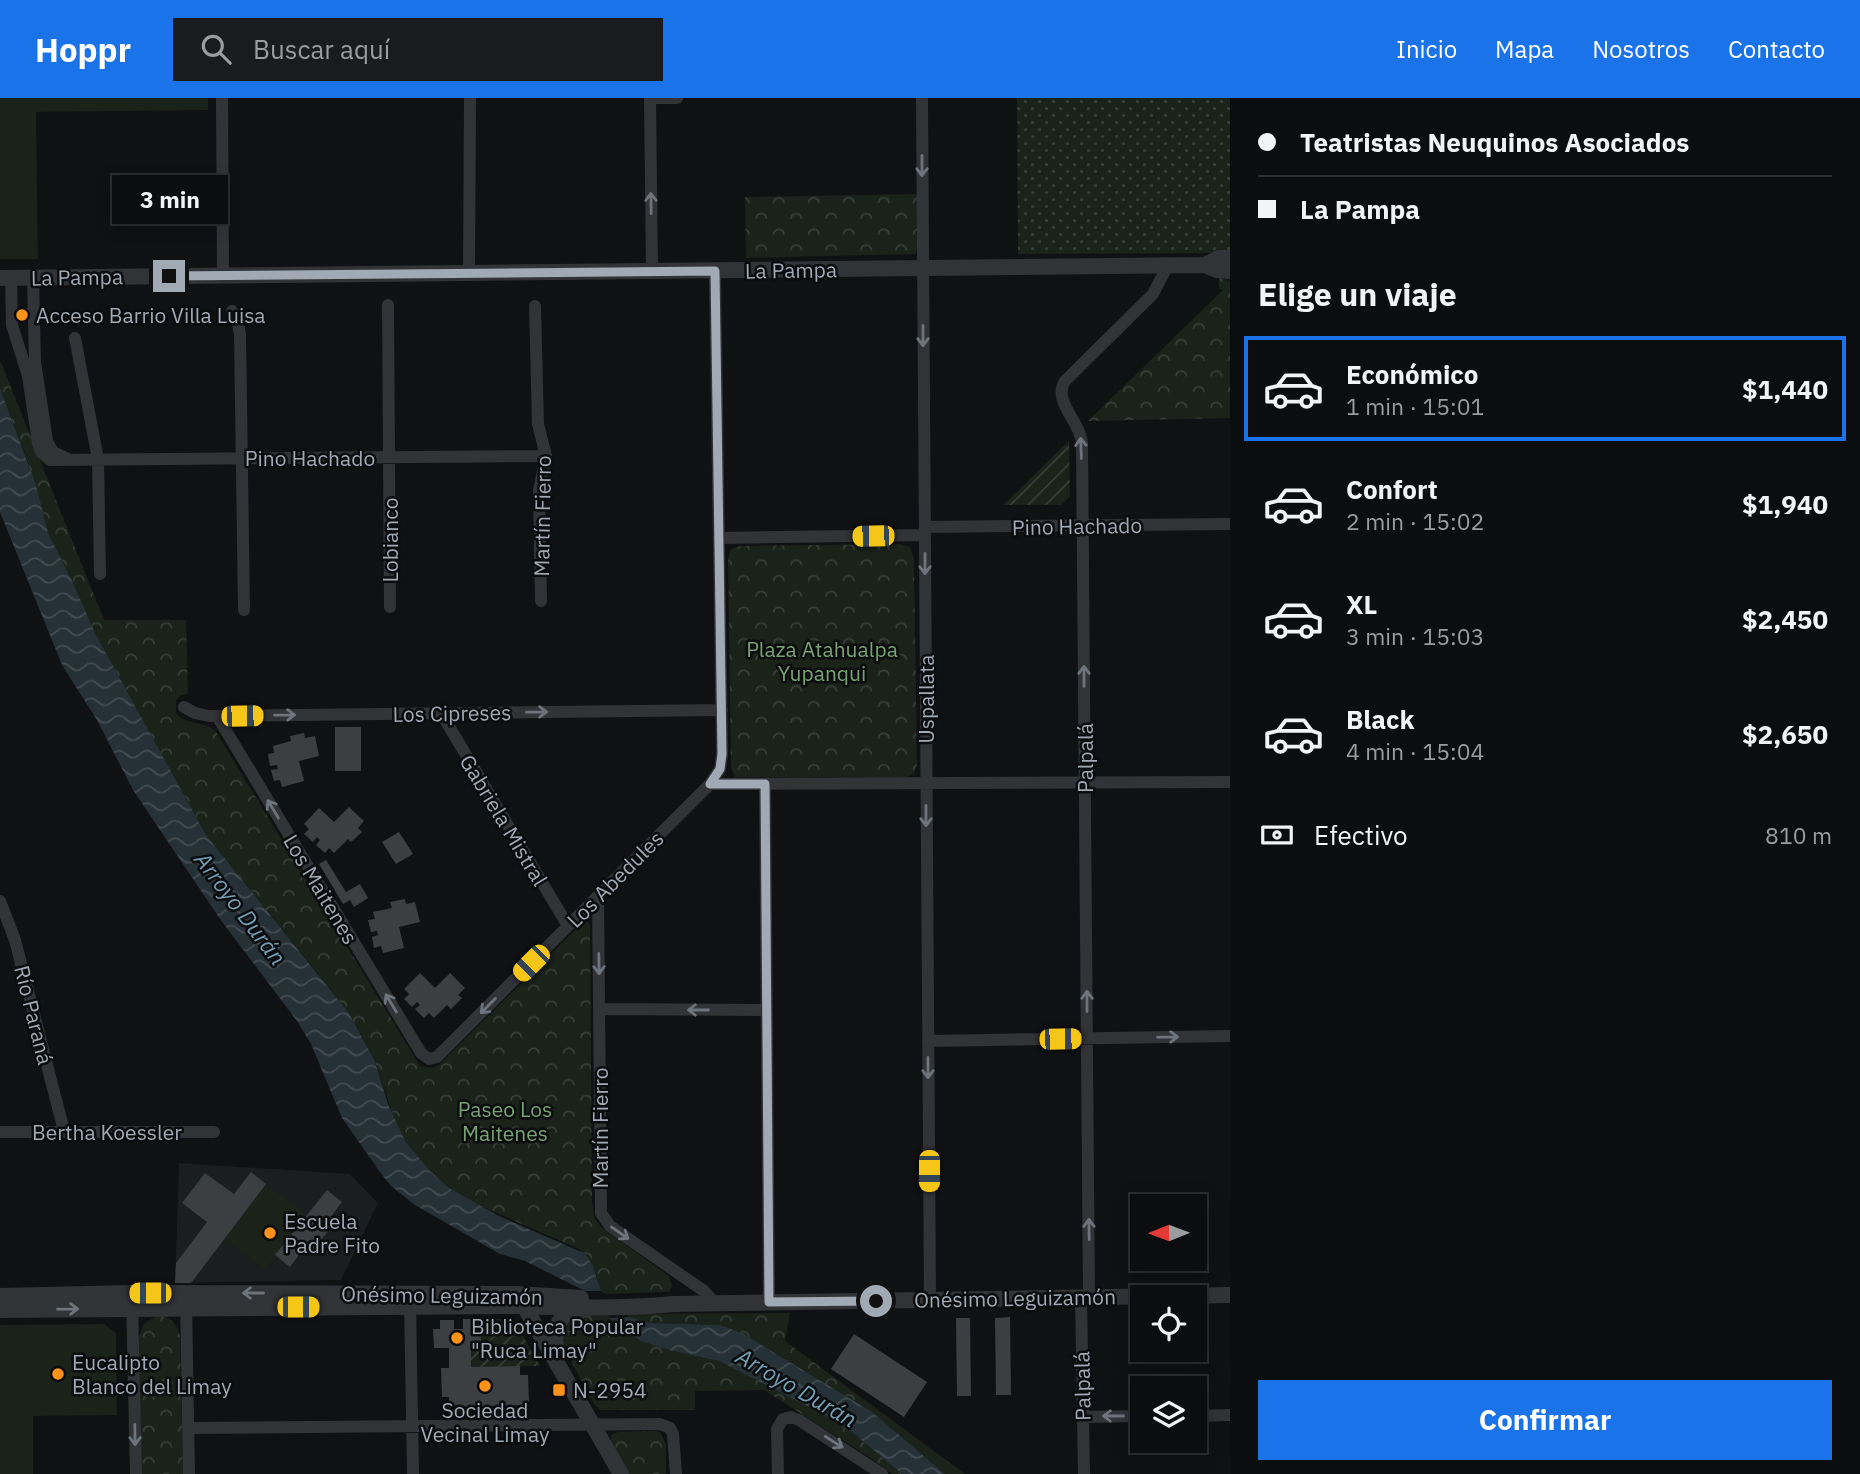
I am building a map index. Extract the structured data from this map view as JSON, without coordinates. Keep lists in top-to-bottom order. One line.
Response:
{"streets":{"street":["La Pampa","Pino Hachado","Martín Fierro","Lobianco","Uspallata","Los Cipreses","Palpalá","Gabriela Mistral","Los Abedules","Los Maitenes","Río Paraná","Bertha Koessler","Onésimo Leguizamón"]},"crossings":[["La Pampa","Pino Hachado"],["La Pampa","Uspallata"],["La Pampa","Palpalá"],["Pino Hachado","Martín Fierro"],["Pino Hachado","Lobianco"],["Pino Hachado","Uspallata"],["Pino Hachado","Palpalá"],["Martín Fierro","Los Abedules"],["Martín Fierro","Onésimo Leguizamón"],["Uspallata","Onésimo Leguizamón"],["Los Cipreses","Gabriela Mistral"],["Los Cipreses","Los Maitenes"],["Palpalá","Onésimo Leguizamón"],["Gabriela Mistral","Los Abedules"],["Los Abedules","Los Maitenes"],["Río Paraná","Bertha Koessler"]],"one_way":["Martín Fierro","Uspallata","Los Cipreses","Palpalá","Los Abedules","Los Maitenes"],"water":["Arroyo Durán"],"parks":["Plaza Atahualpa Yupanqui","Paseo Los Maitenes"],"places":{"other":["Acceso Barrio Villa Luisa","Escuela Padre Fito","Biblioteca Popular \"Ruca Limay\"","Eucalipto Blanco del Limay","Sociedad Vecinal Limay"],"transit":["N-2954"]},"north":"left","page":{"header":"Hoppr","search":"Buscar aquí","nav":["Inicio","Mapa","Nosotros","Contacto"],"banner":["Teatristas Neuquinos Asociados","La Pampa"],"bubble":"3 min","heading":"Elige un viaje","list":[{"name":"Económico","note":"1 min · 15:01","value":"$1,440"},{"name":"Confort","note":"2 min · 15:02","value":"$1,940"},{"name":"XL","note":"3 min · 15:03","value":"$2,450"},{"name":"Black","note":"4 min · 15:04","value":"$2,650"}],"pay":["Efectivo","810 m"],"buttons":"Confirmar"}}
